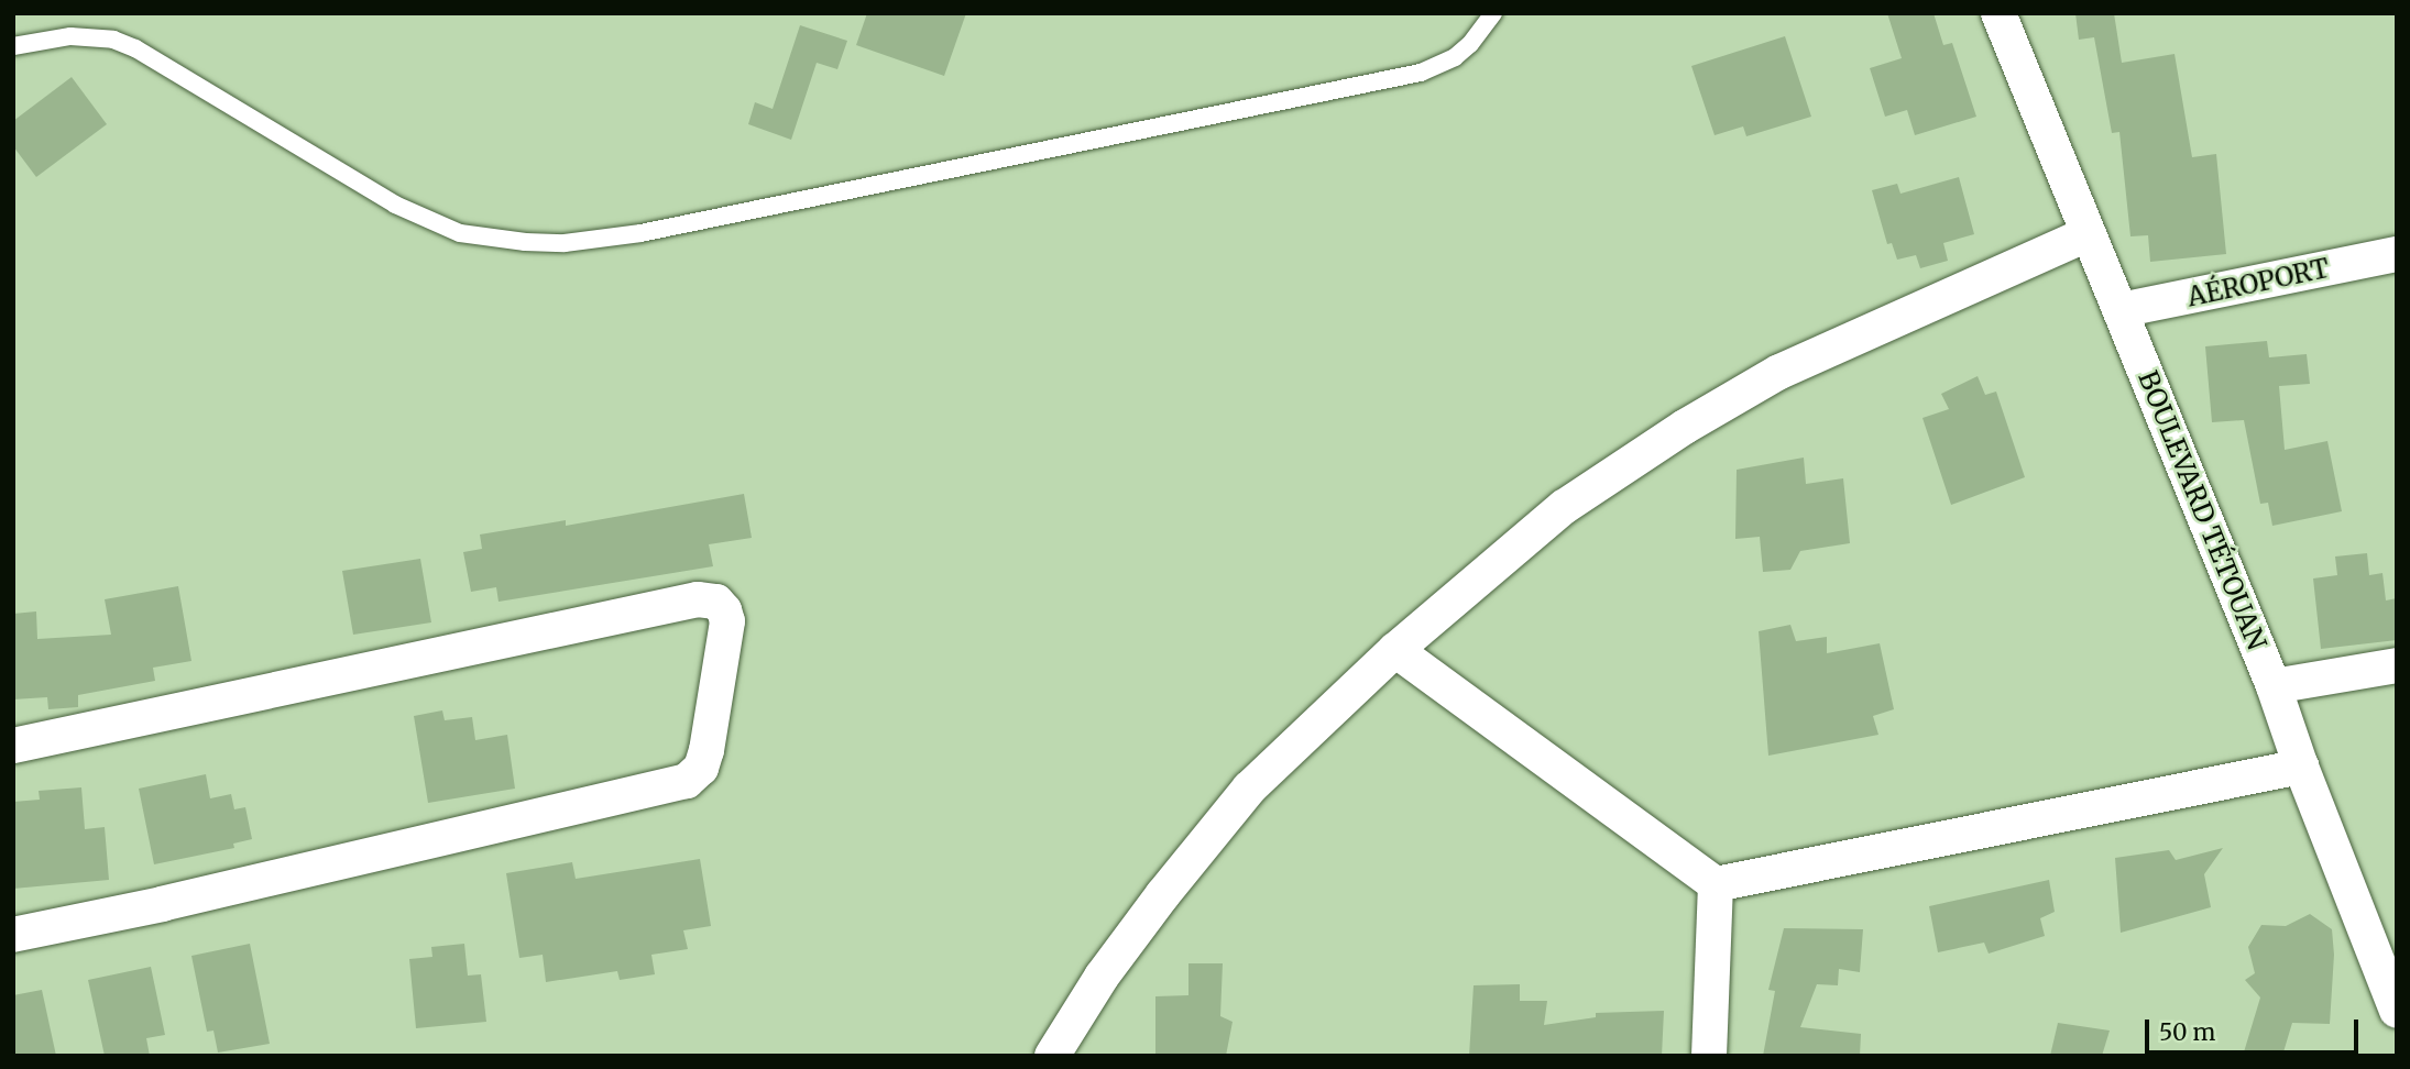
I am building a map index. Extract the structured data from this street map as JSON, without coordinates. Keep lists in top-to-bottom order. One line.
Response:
{"streets":{"street":["AÉROPORT","BOULEVARD TÉTOUAN"]},"crossings":[["AÉROPORT","BOULEVARD TÉTOUAN"]],"scale_bar":"50 m"}
